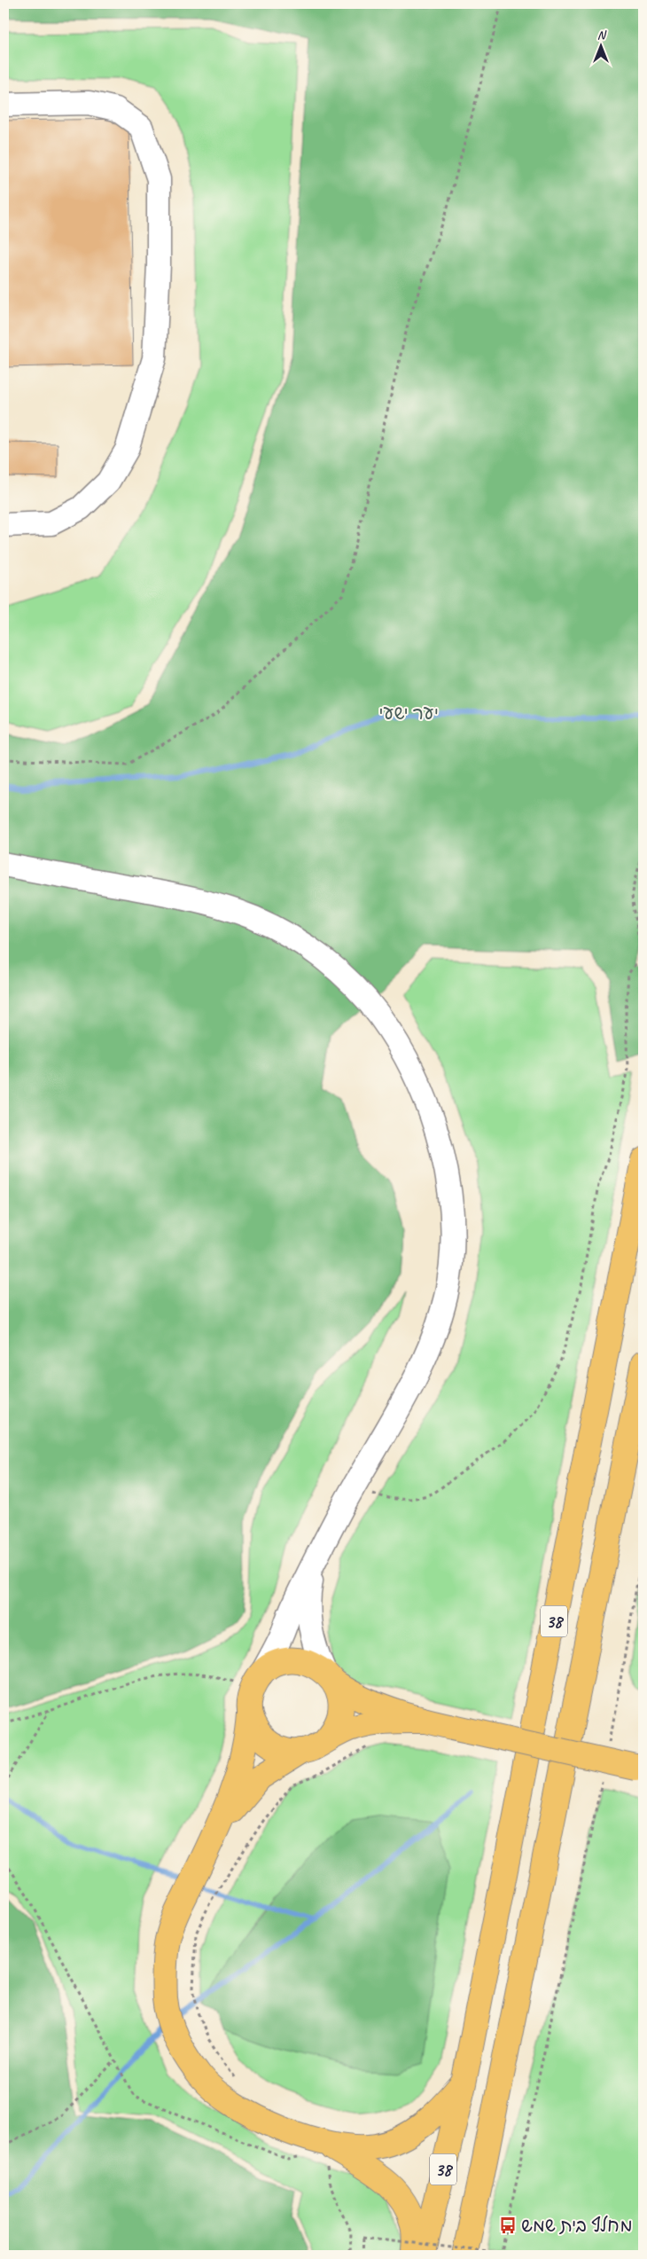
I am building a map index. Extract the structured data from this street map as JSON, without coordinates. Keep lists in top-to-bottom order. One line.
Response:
{"streets":{"main road":["38"]},"parks":["יער ישעי"],"places":{"bus stop":["מחלף בית שמש"]},"north":"top"}
